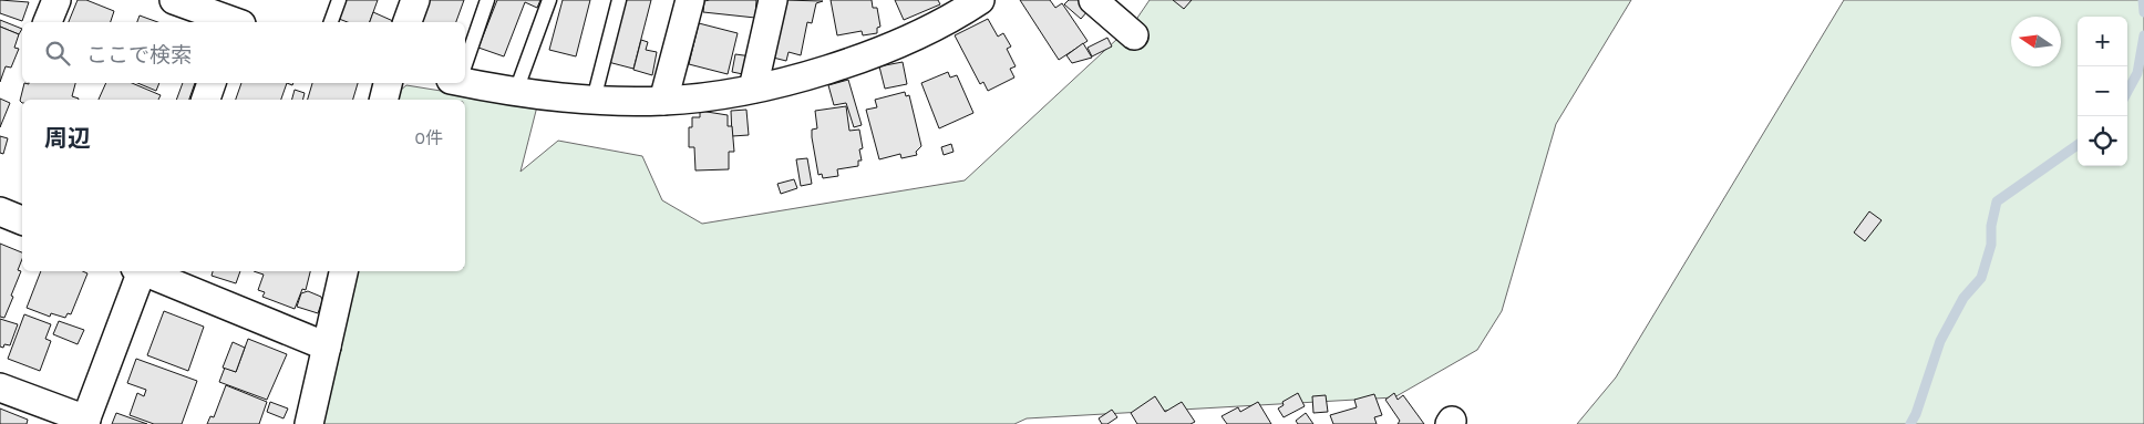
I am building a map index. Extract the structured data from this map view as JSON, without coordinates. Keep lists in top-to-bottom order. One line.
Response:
{"north":"left","page":{"map_buttons":["+","−"],"search":"ここで検索","heading":["周辺","0件"]}}
